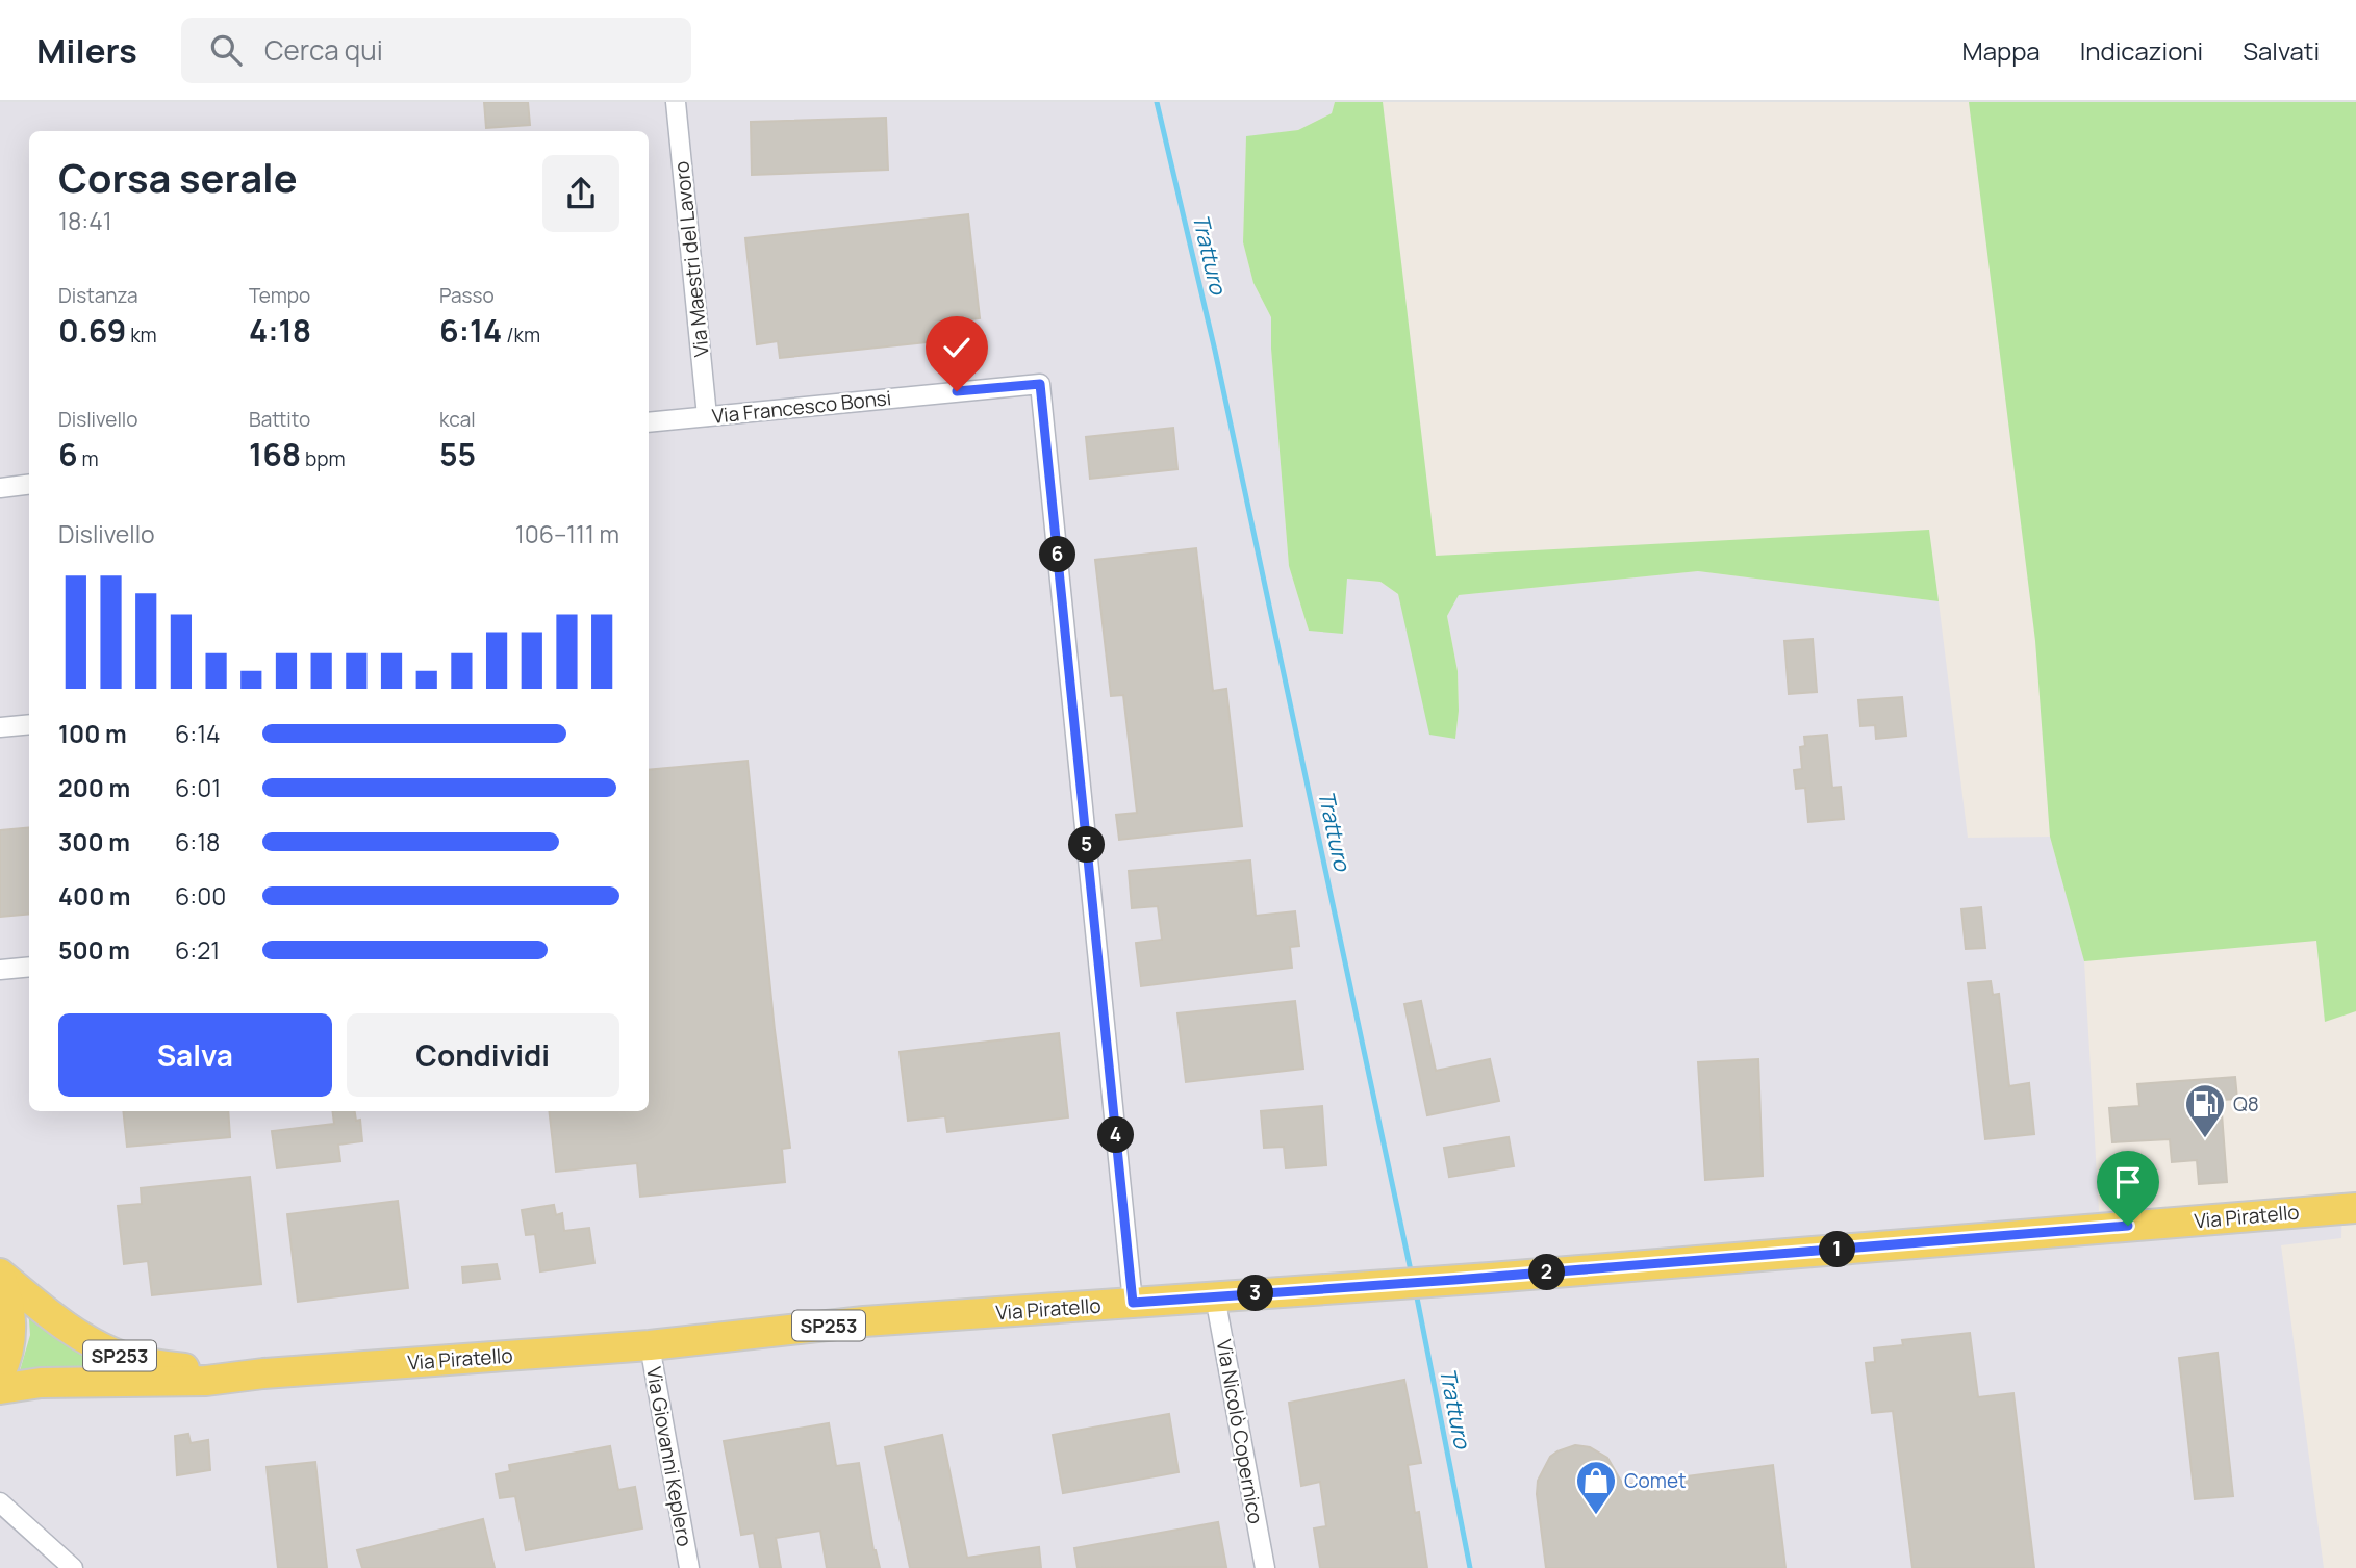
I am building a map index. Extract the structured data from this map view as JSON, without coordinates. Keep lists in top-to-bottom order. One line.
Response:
{"streets":{"main road":["Via Piratello","SP253"],"street":["Via Maestri del Lavoro","Via Francesco Bonsi","Via Nicolò Copernico","Via Giovanni Keplero"]},"crossings":[["Via Maestri del Lavoro","Via Francesco Bonsi"],["Via Francesco Bonsi","Via Piratello"],["Via Piratello","SP253"],["Via Piratello","Via Nicolò Copernico"],["Via Piratello","Via Giovanni Keplero"]],"water":["Tratturo"],"places":{"fuel station":["Q8"],"shop":["Comet"]},"page":{"header":"Milers","search":"Cerca qui","nav":["Mappa","Indicazioni","Salvati"],"heading":["Corsa serale","18:41"],"stats":[["Distanza","0.69 km"],["Tempo","4:18"],["Passo","6:14 /km"],["Dislivello","6 m"],["Battito","168 bpm"],["kcal","55"]],"chart":["Dislivello","106–111 m"],"pins":["6","5","4","1","2","3"],"list":[{"name":"100 m","note":"6:14"},{"name":"200 m","note":"6:01"},{"name":"300 m","note":"6:18"},{"name":"400 m","note":"6:00"},{"name":"500 m","note":"6:21"}],"buttons":["Salva","Condividi"]}}
